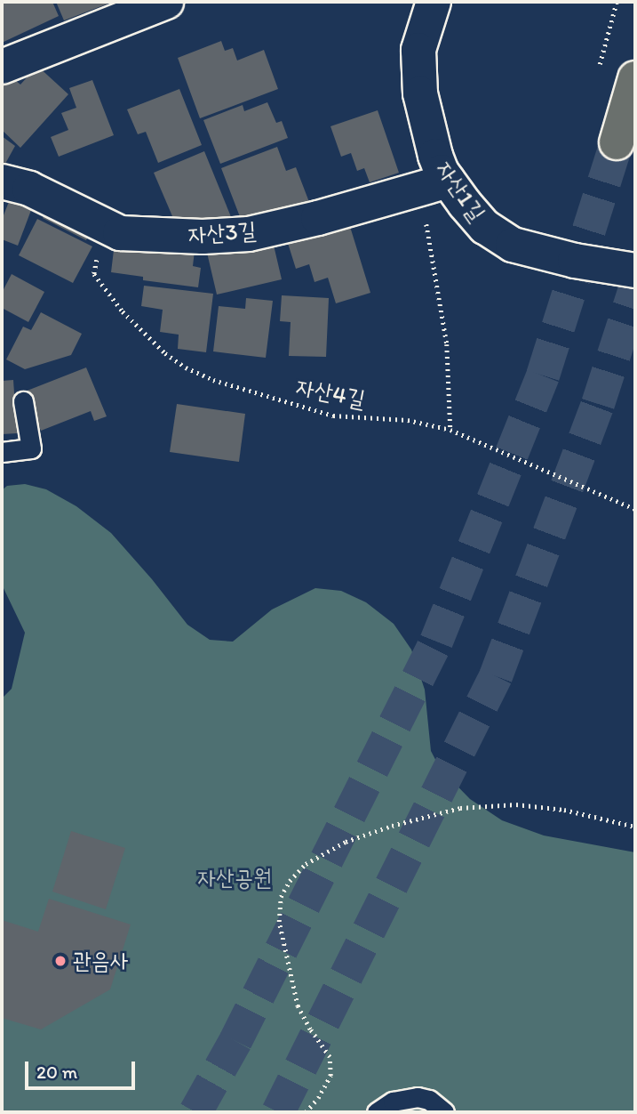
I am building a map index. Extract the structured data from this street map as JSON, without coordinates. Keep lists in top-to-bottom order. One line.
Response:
{"streets":{"street":["자산1길","자산3길"],"path":["자산4길"]},"crossings":[["자산1길","자산3길"],["자산3길","자산4길"]],"parks":["자산공원"],"places":["관음사"],"scale_bar":"20 m"}
